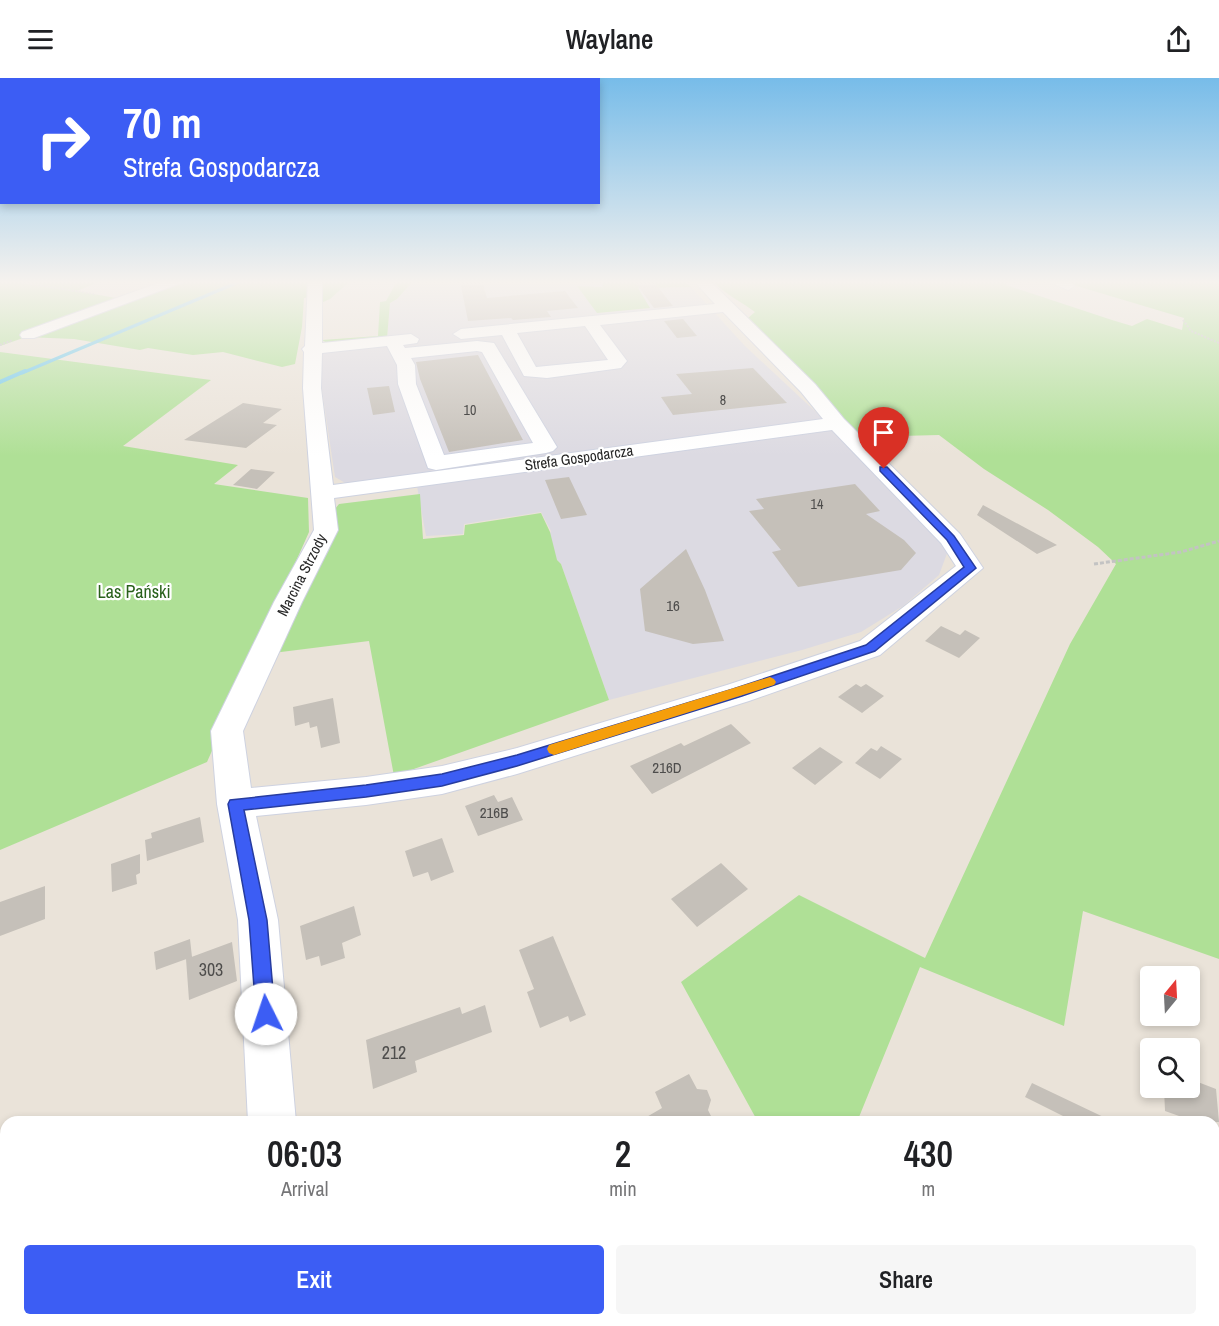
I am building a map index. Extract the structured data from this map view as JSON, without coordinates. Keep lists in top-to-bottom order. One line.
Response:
{"streets":{"street":["Strefa Gospodarcza","Marcina Strzody"]},"crossings":[["Strefa Gospodarcza","Marcina Strzody"]],"parks":["Las Pański"],"house_numbers":["8","10","14","16","216D","216B","303","212"],"north":"top","page":{"header":"Waylane","turn":["70 m","Strefa Gospodarcza"],"eta":["06:03","Arrival","2","min","430","m"],"buttons":["Exit","Share"]}}
